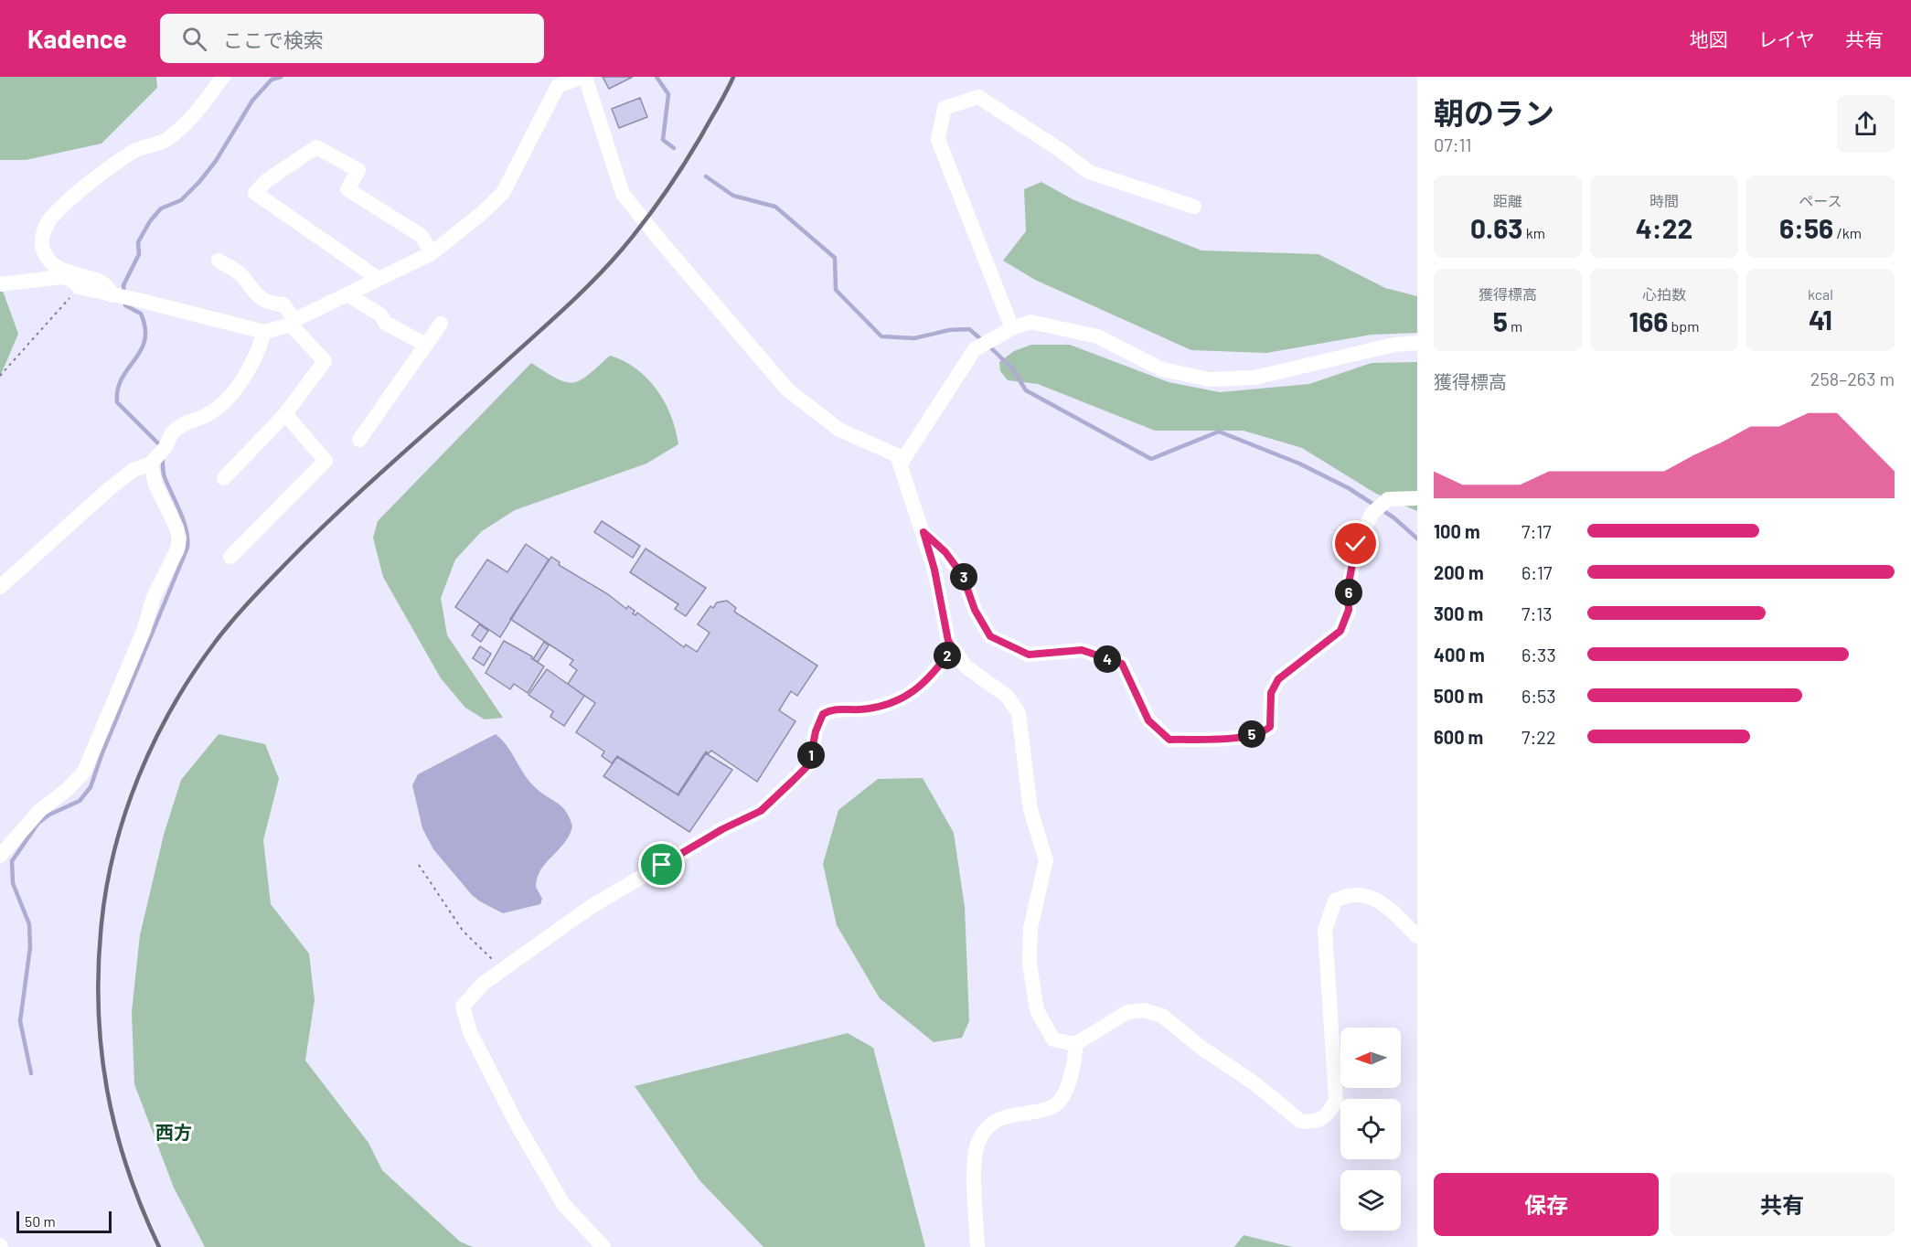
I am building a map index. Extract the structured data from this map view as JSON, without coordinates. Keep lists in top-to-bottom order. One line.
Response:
{"districts":["西方"],"scale_bar":"50 m","north":"left","page":{"header":"Kadence","search":"ここで検索","nav":["地図","レイヤ","共有"],"heading":["朝のラン","07:11"],"stats":[["距離","0.63 km"],["時間","4:22"],["ペース","6:56 /km"],["獲得標高","5 m"],["心拍数","166 bpm"],["kcal","41"]],"chart":["獲得標高","258–263 m"],"list":[{"name":"100 m","note":"7:17"},{"name":"200 m","note":"6:17"},{"name":"300 m","note":"7:13"},{"name":"400 m","note":"6:33"},{"name":"500 m","note":"6:53"},{"name":"600 m","note":"7:22"}],"pins":["3","6","2","4","5","1"],"buttons":["保存","共有"],"scale":"50 m"}}
